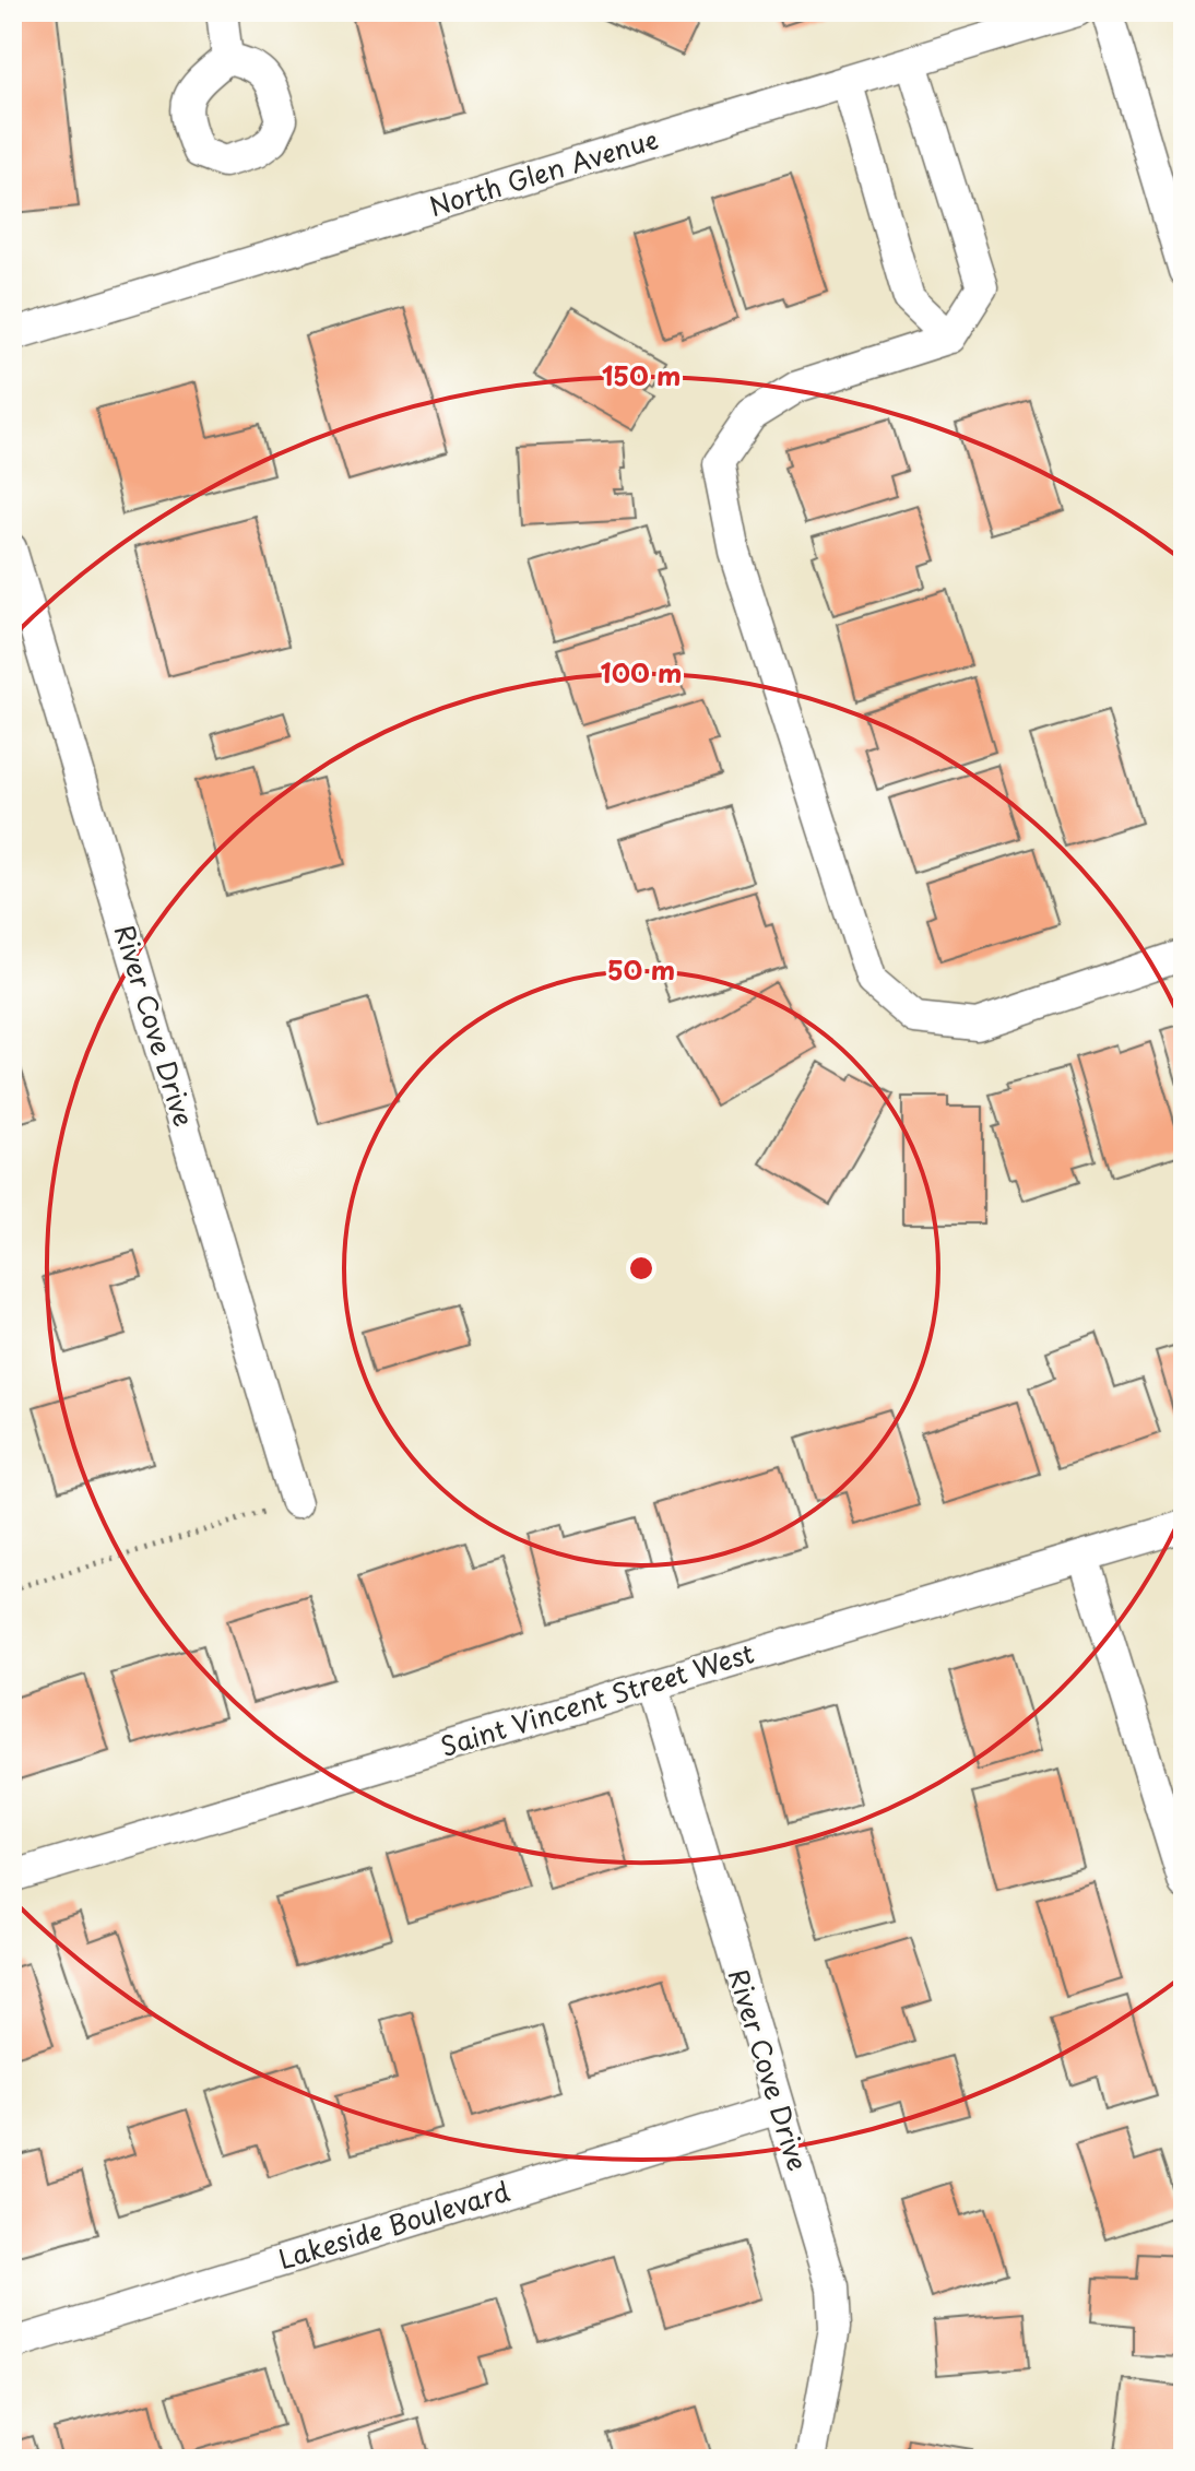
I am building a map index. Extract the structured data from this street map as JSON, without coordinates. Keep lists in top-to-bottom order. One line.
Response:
{"streets":{"street":["North Glen Avenue","River Cove Drive","Saint Vincent Street West","Lakeside Boulevard"]},"crossings":[["River Cove Drive","Saint Vincent Street West"],["River Cove Drive","Lakeside Boulevard"]],"rings":["150 m","100 m","50 m"]}
